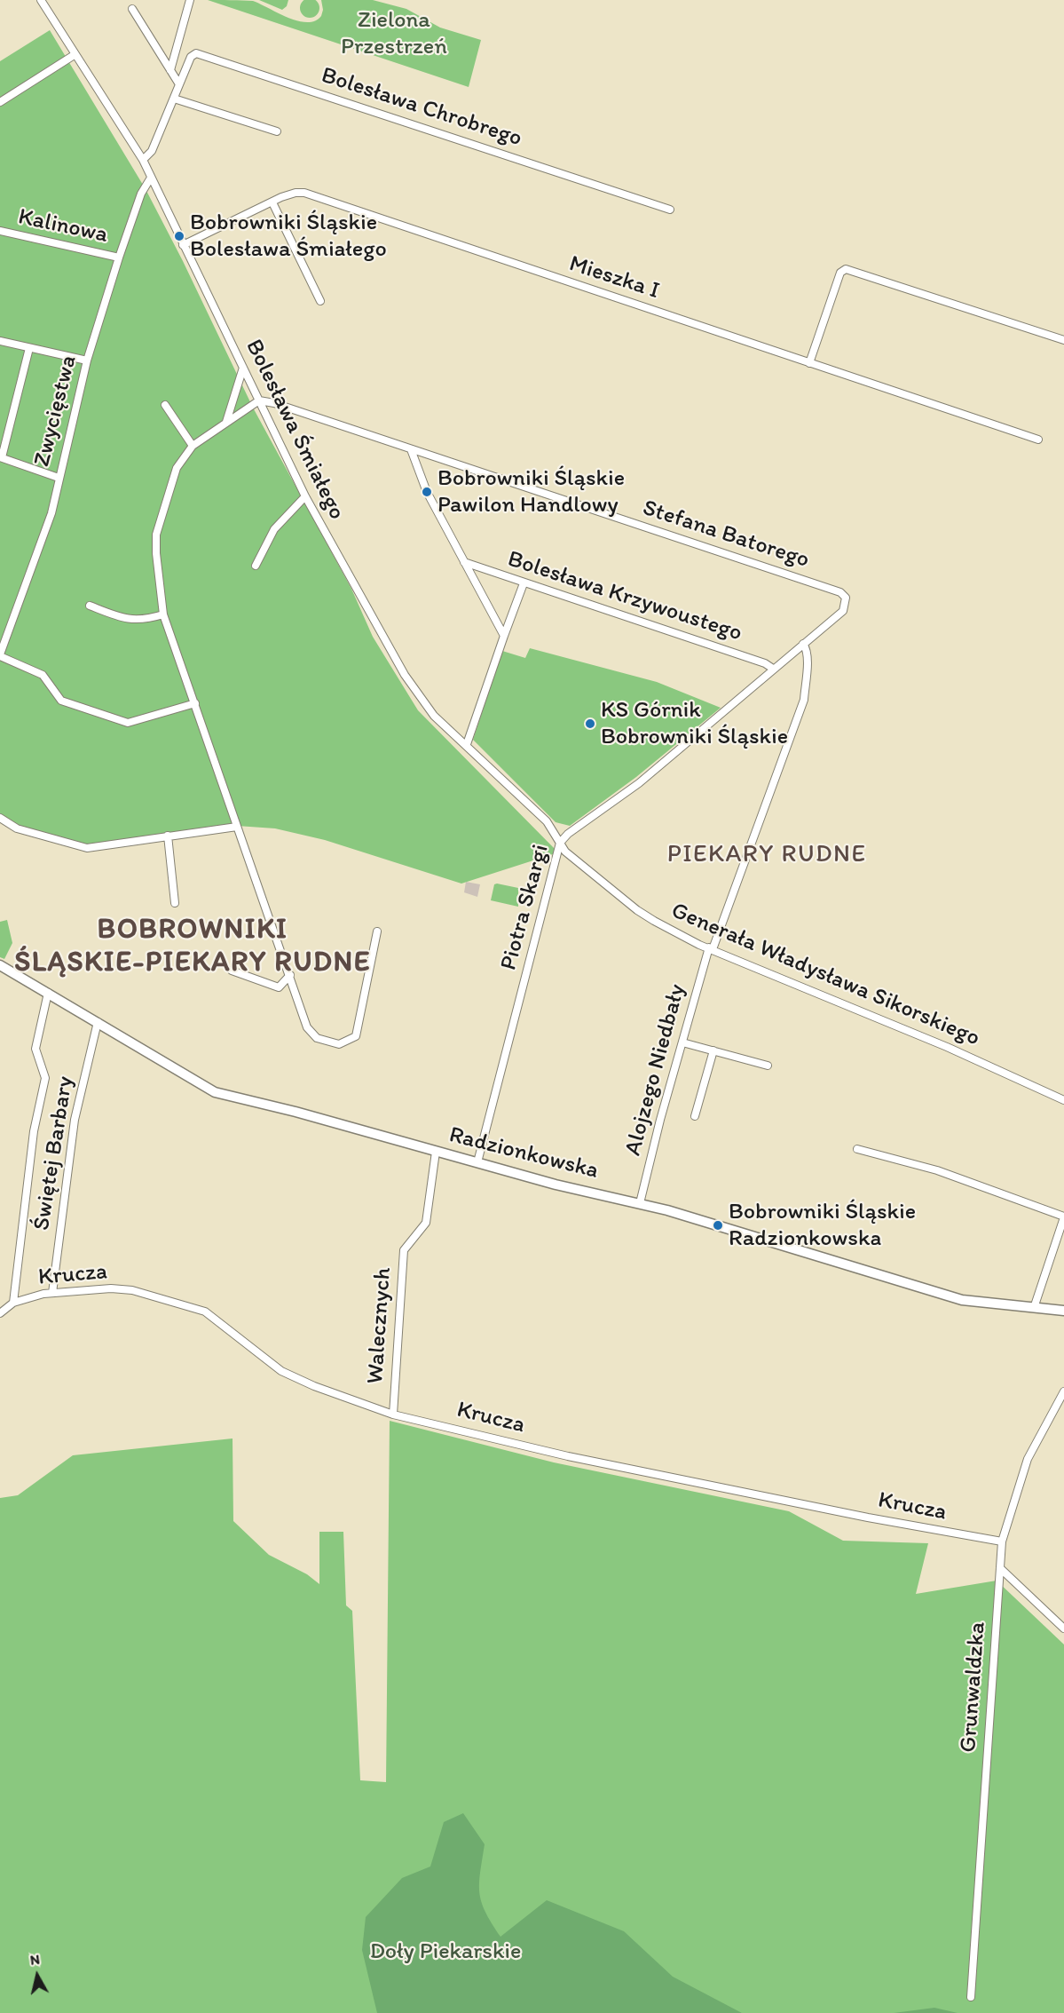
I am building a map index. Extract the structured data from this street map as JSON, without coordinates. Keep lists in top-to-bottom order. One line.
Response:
{"streets":{"street":["Bolesława Chrobrego","Kalinowa","Mieszka I","Zwycięstwa","Bolesława Śmiałego","Stefana Batorego","Bolesława Krzywoustego","Piotra Skargi","Generała Władysława Sikorskiego","Alojzego Niedbały","Świętej Barbary","Radzionkowska","Krucza","Walecznych","Grunwaldzka"]},"crossings":[["Bolesława Chrobrego","Bolesława Śmiałego"],["Kalinowa","Zwycięstwa"],["Mieszka I","Bolesława Śmiałego"],["Zwycięstwa","Bolesława Śmiałego"],["Bolesława Śmiałego","Stefana Batorego"],["Bolesława Śmiałego","Piotra Skargi"],["Bolesława Śmiałego","Generała Władysława Sikorskiego"],["Stefana Batorego","Piotra Skargi"],["Bolesława Krzywoustego","Piotra Skargi"],["Piotra Skargi","Generała Władysława Sikorskiego"],["Piotra Skargi","Alojzego Niedbały"],["Piotra Skargi","Radzionkowska"],["Generała Władysława Sikorskiego","Alojzego Niedbały"],["Alojzego Niedbały","Radzionkowska"],["Świętej Barbary","Radzionkowska"],["Świętej Barbary","Krucza"],["Radzionkowska","Walecznych"],["Krucza","Walecznych"],["Krucza","Grunwaldzka"]],"districts":["PIEKARY RUDNE","BOBROWNIKI ŚLĄSKIE-PIEKARY RUDNE"],"parks":["Zielona Przestrzeń","Doły Piekarskie"],"places":["Bobrowniki Śląskie Bolesława Śmiałego","Bobrowniki Śląskie Pawilon Handlowy","KS Górnik Bobrowniki Śląskie","Bobrowniki Śląskie Radzionkowska"],"north":"top"}
